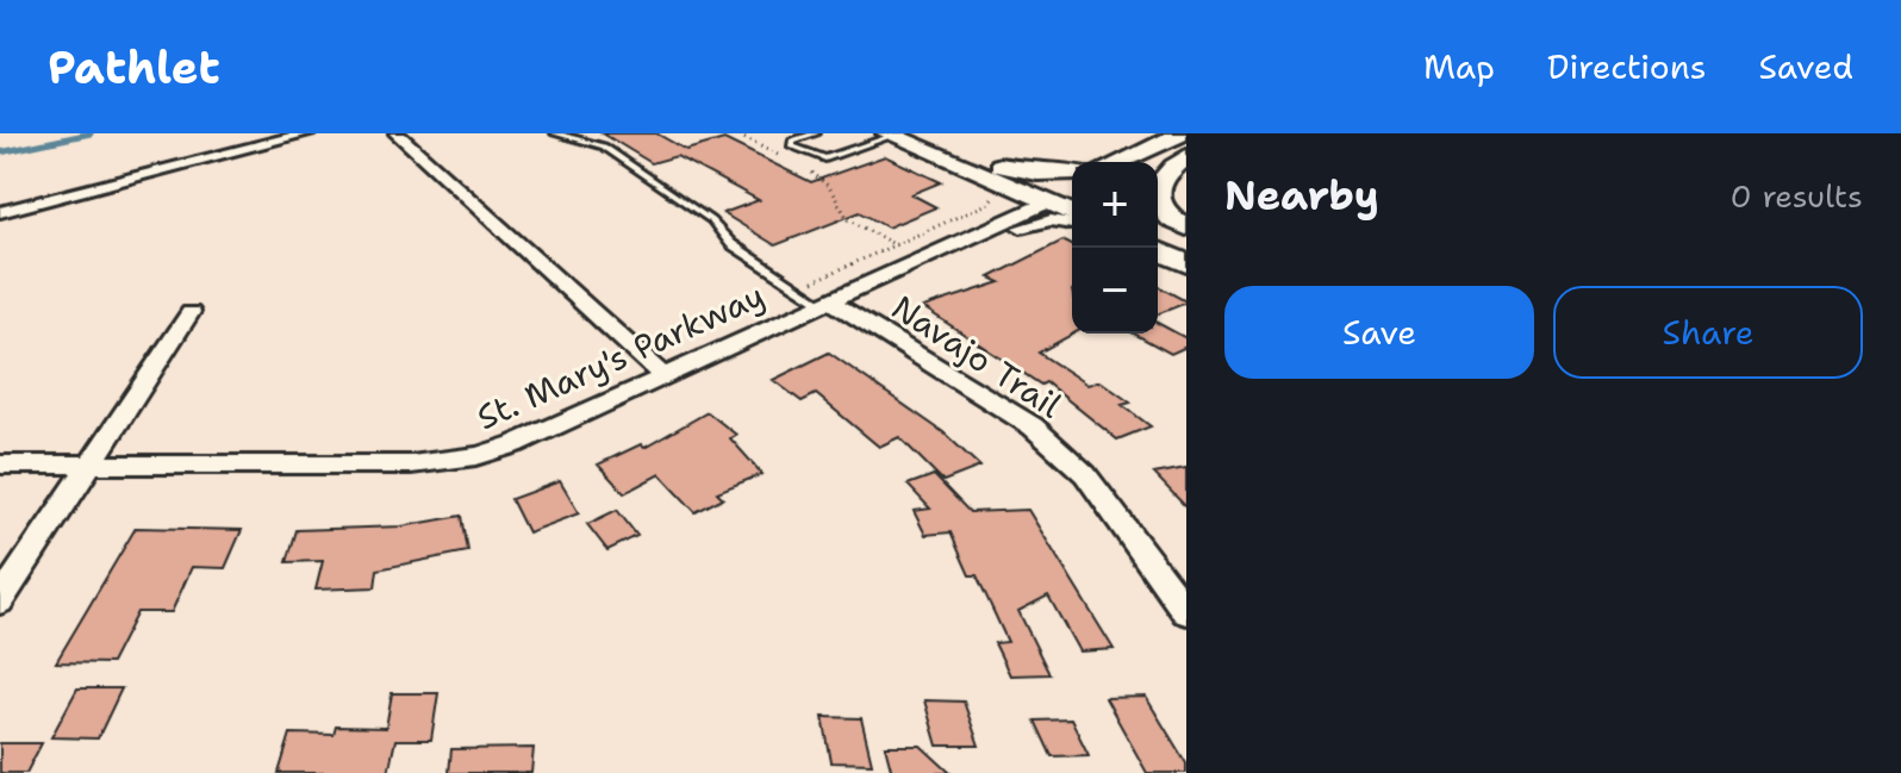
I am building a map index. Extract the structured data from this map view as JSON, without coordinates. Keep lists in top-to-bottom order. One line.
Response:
{"streets":{"street":["St. Mary's Parkway","Navajo Trail"]},"crossings":[["St. Mary's Parkway","Navajo Trail"]],"page":{"header":"Pathlet","nav":["Map","Directions","Saved"],"heading":["Nearby","0 results"],"map_buttons":["+","−"],"buttons":["Save","Share"]}}
